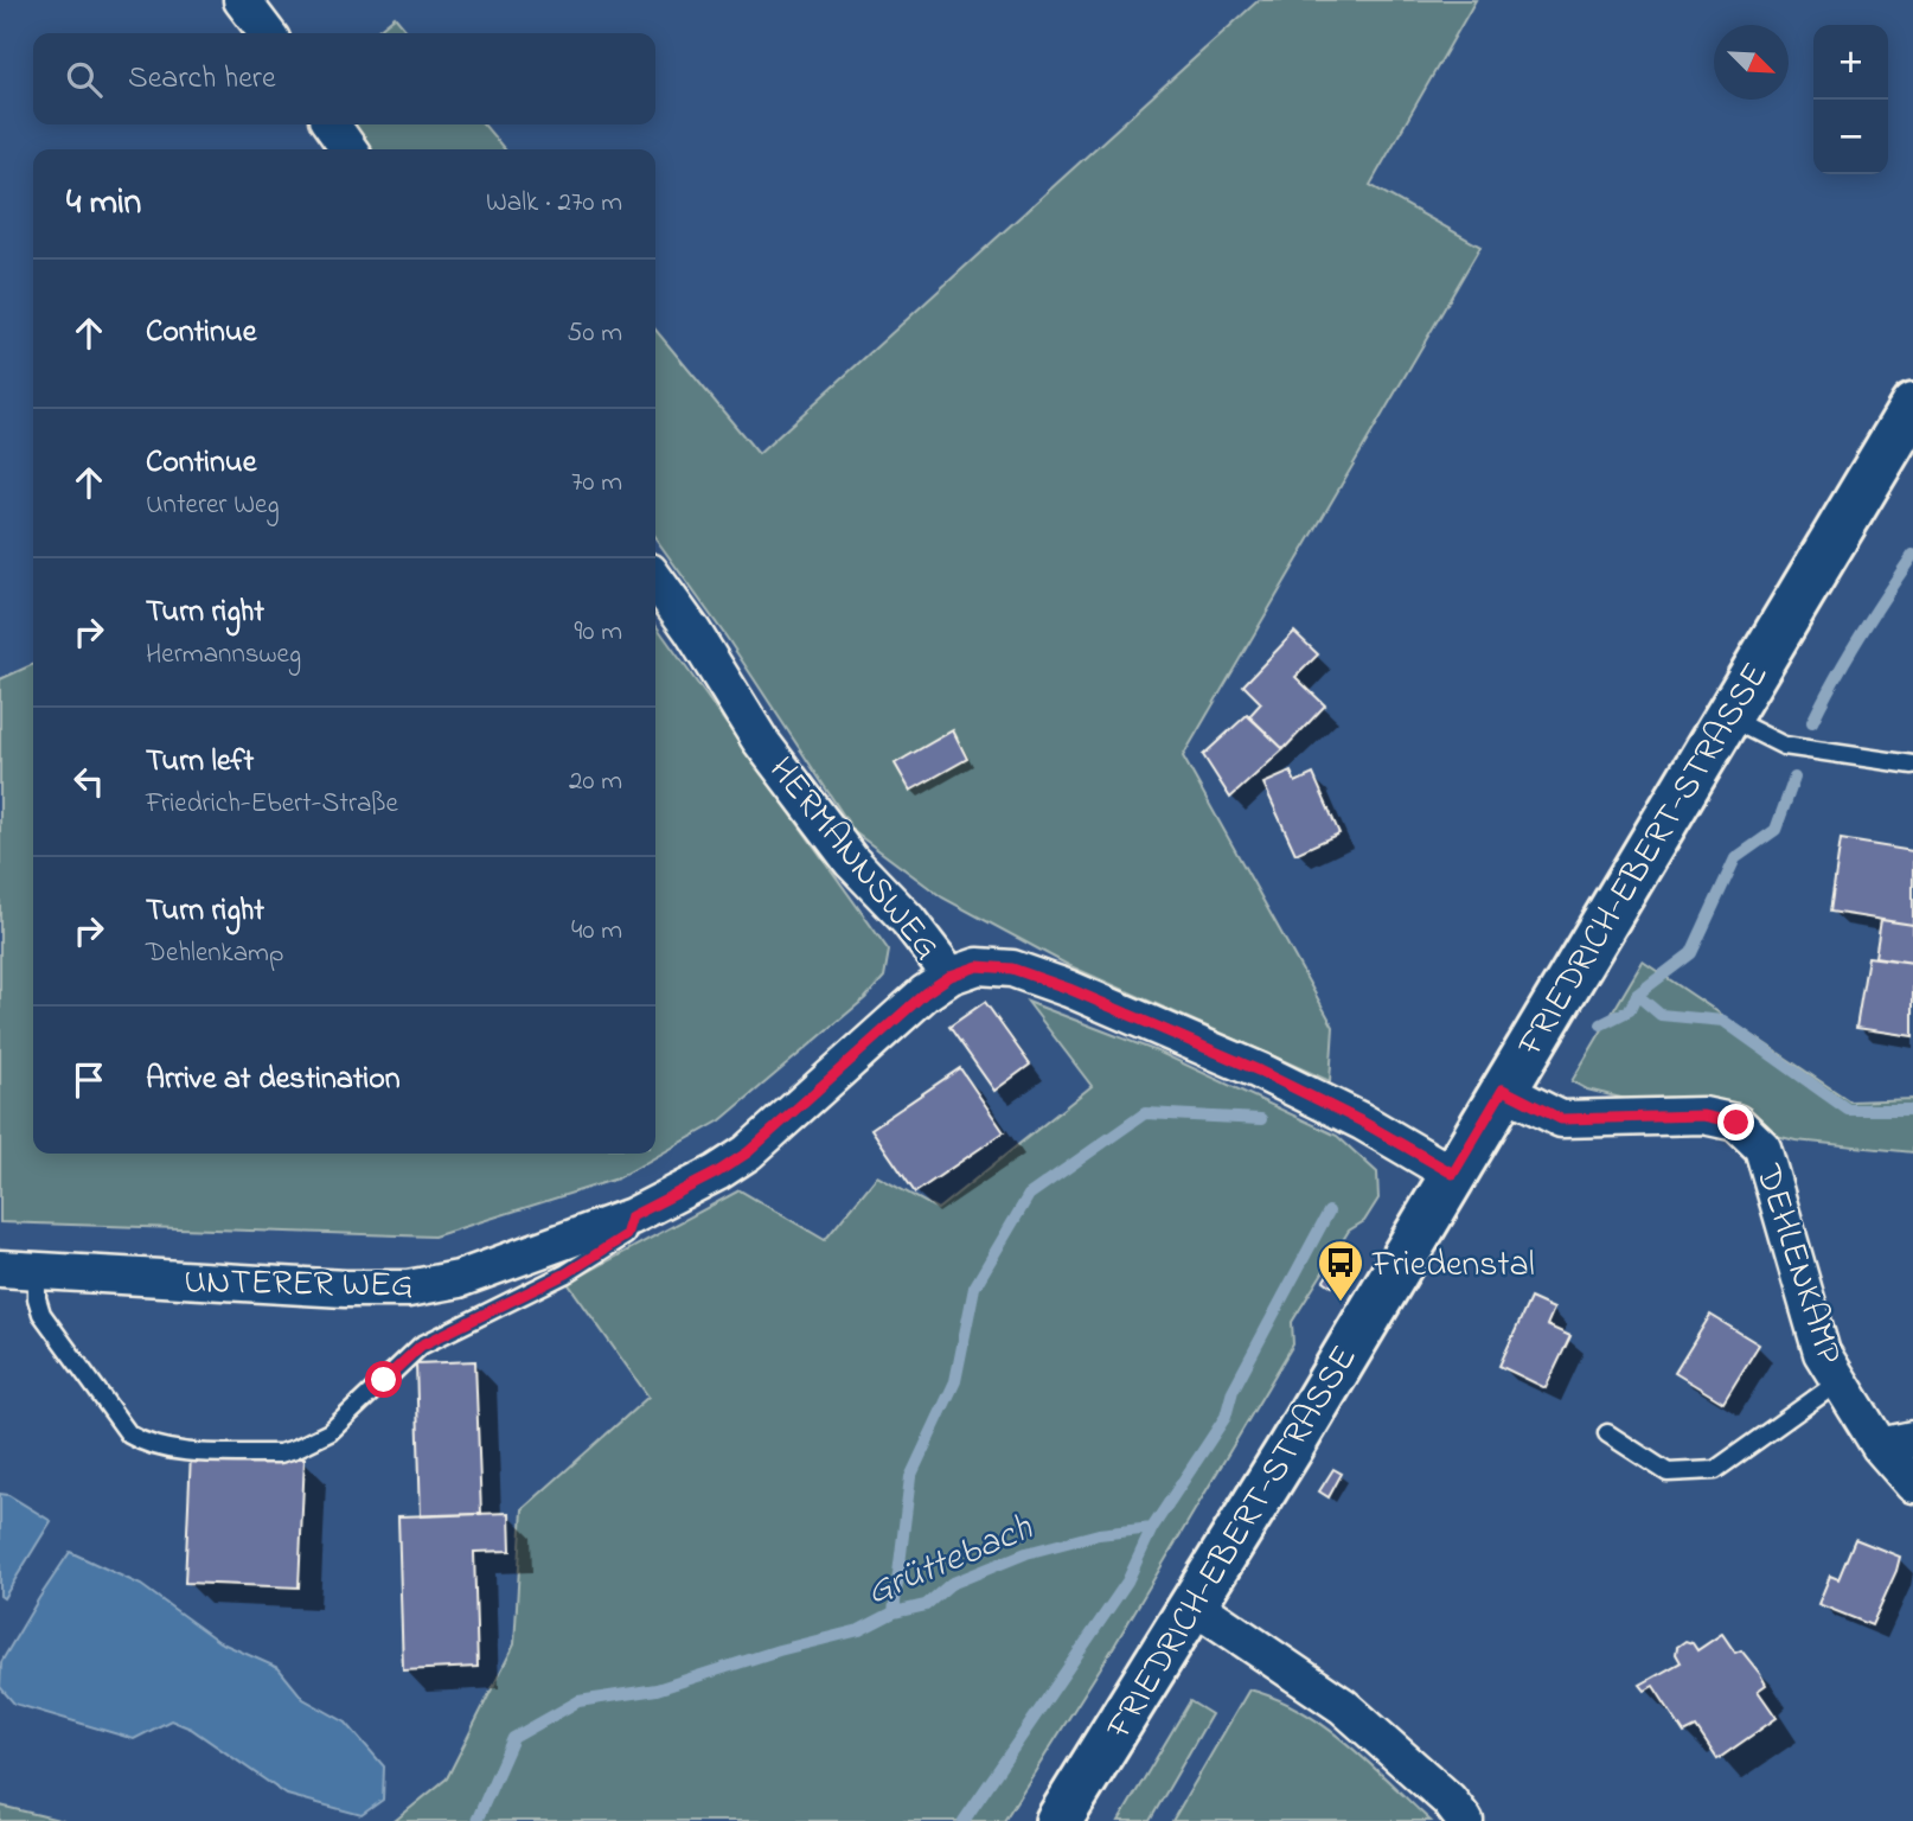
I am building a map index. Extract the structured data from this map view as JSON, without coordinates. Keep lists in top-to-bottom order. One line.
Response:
{"streets":{"main road":["FRIEDRICH-EBERT-STRASSE"],"street":["HERMANNSWEG","DEHLENKAMP","UNTERER WEG"]},"crossings":[["HERMANNSWEG","FRIEDRICH-EBERT-STRASSE"],["HERMANNSWEG","UNTERER WEG"],["FRIEDRICH-EBERT-STRASSE","DEHLENKAMP"]],"water":["Grüttebach"],"places":{"bus stop":["Friedenstal"]},"north":"bottom right","page":{"map_buttons":["+","−"],"search":"Search here","heading":["4 min","Walk · 270 m"],"list":[["Continue","50 m"],["Continue","Unterer Weg","70 m"],["Turn right","Hermannsweg","90 m"],["Turn left","Friedrich-Ebert-Straße","20 m"],["Turn right","Dehlenkamp","40 m"],"Arrive at destination"]}}
